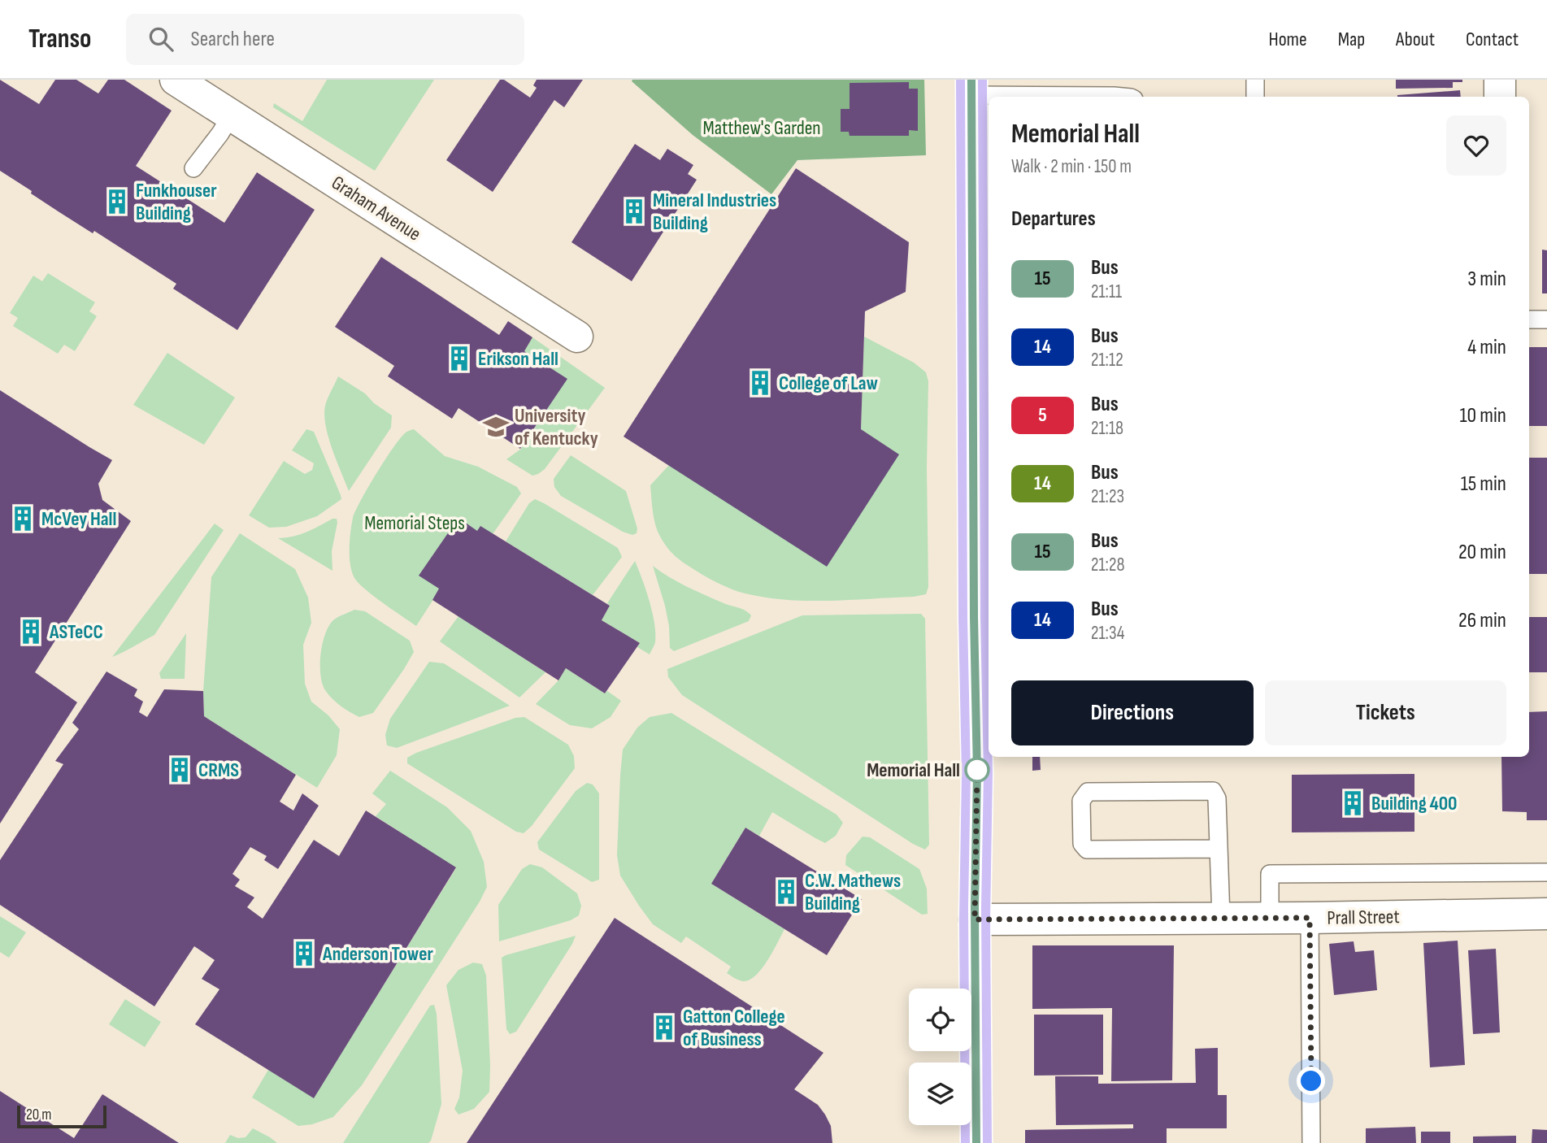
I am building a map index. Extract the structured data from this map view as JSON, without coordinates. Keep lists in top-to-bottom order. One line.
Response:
{"streets":{"street":["Graham Avenue","Prall Street"]},"parks":["Matthew's Garden","Memorial Steps"],"places":{"building":["Funkhouser Building","Mineral Industries Building","Erikson Hall","College of Law","McVey Hall","ASTeCC","CRMS","Building 400","C.W. Mathews Building","Anderson Tower","Gatton College of Business"],"school or university":["University of Kentucky"],"other":["Memorial Hall"]},"lines":["bus line 15"],"scale_bar":"20 m","page":{"header":"Transo","search":"Search here","nav":["Home","Map","About","Contact"],"heading":[["Memorial Hall","Walk · 2 min · 150 m"],"Departures"],"list":[{"mark":"15","name":"Bus","note":"21:11","value":"3 min"},{"mark":"14","name":"Bus","note":"21:12","value":"4 min"},{"mark":"5","name":"Bus","note":"21:18","value":"10 min"},{"mark":"14","name":"Bus","note":"21:23","value":"15 min"},{"mark":"15","name":"Bus","note":"21:28","value":"20 min"},{"mark":"14","name":"Bus","note":"21:34","value":"26 min"}],"buttons":["Directions","Tickets"],"scale":"20 m"}}
